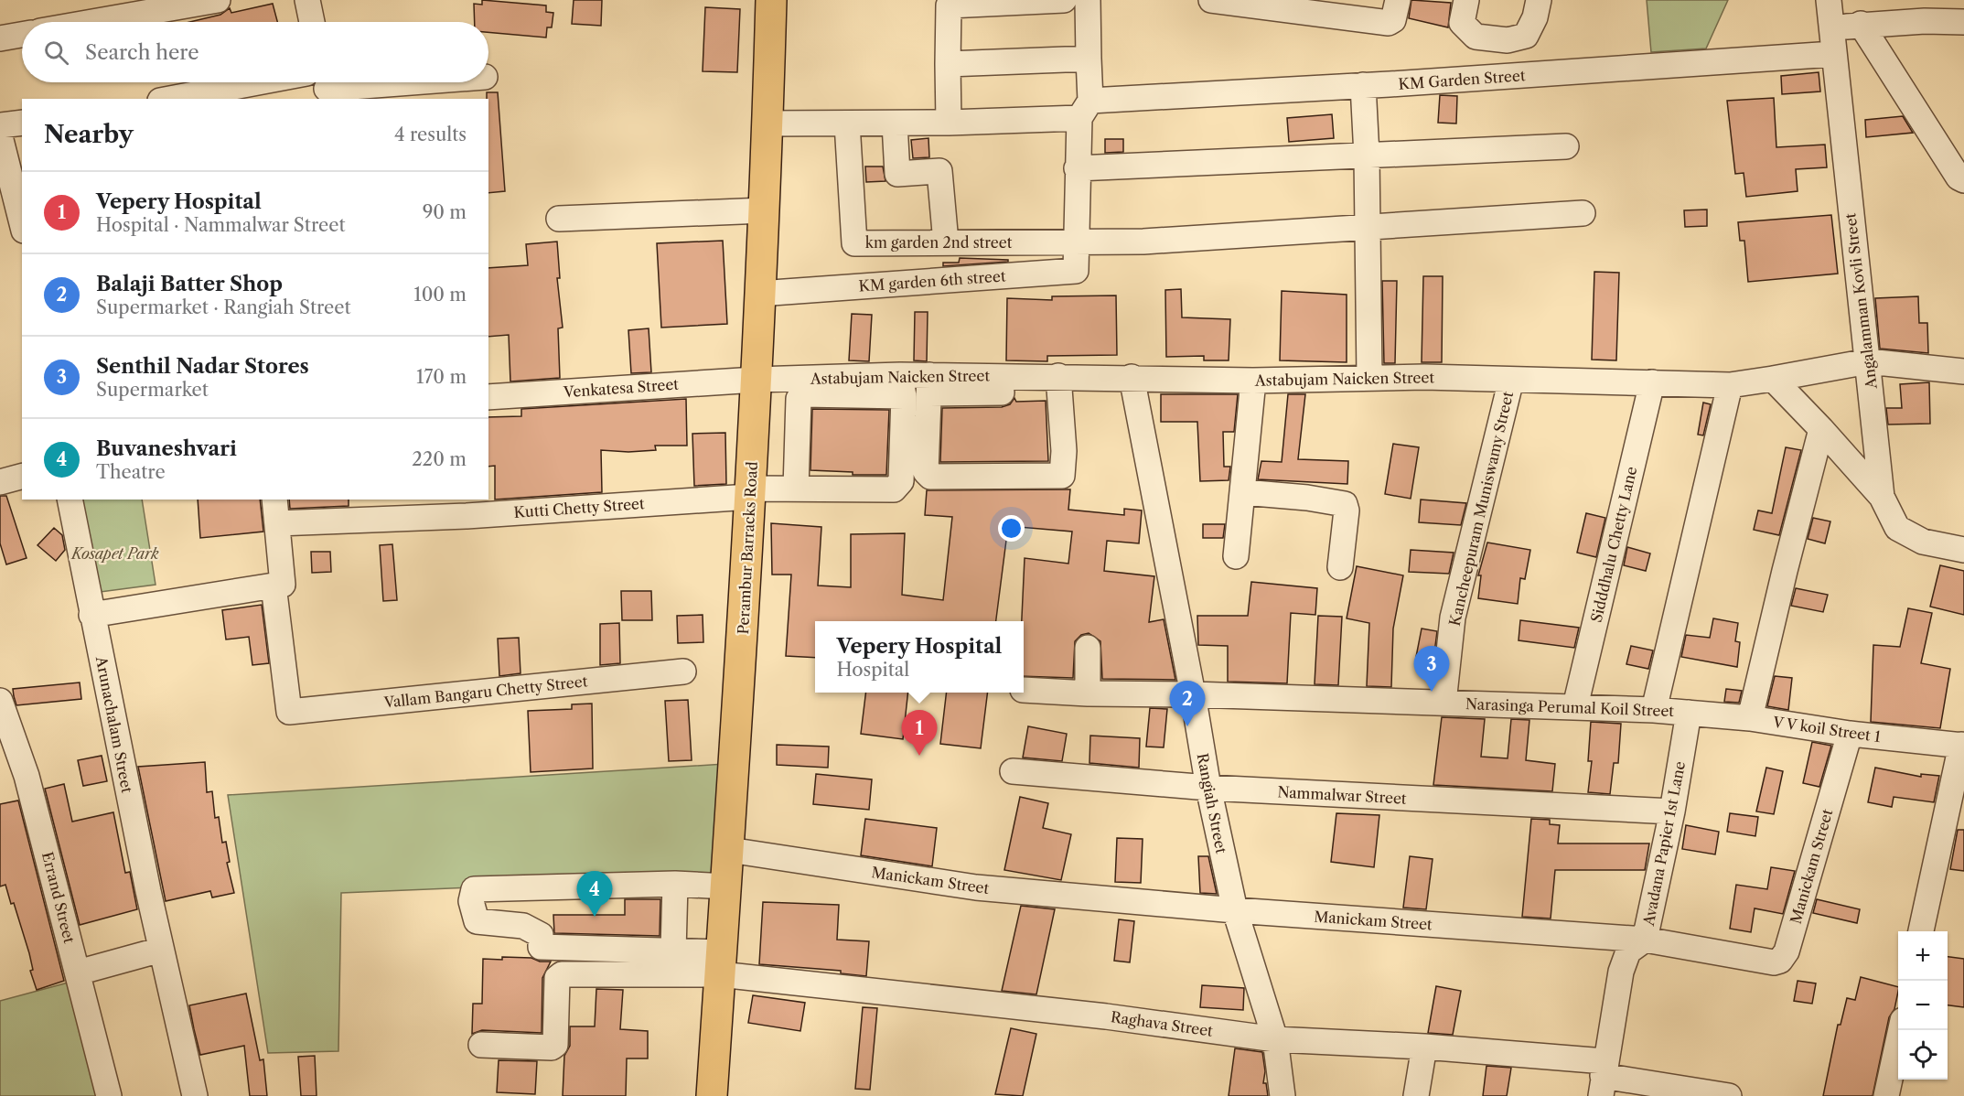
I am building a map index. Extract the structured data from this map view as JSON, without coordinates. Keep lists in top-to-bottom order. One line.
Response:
{"streets":{"main road":["Perambur Barracks Road"],"street":["KM Garden Street","km garden 2nd street","KM garden 6th street","Angalamman Kovli Street","Astabujam Naicken Street","Venkatesa Street","Kutti Chetty Street","Kancheepuram Muniswamy Street","Sidddhalu Chetty Lane","Vallam Bangaru Chetty Street","Narasinga Perumal Koil Street","Arunachalam Street","V V koil Street 1","Nammalwar Street","Rangiah Street","Avadana Papier 1st Lane","Manickam Street","Errand Street","Raghava Street"]},"crossings":[["KM Garden Street","km garden 2nd street"],["KM Garden Street","Angalamman Kovli Street"],["KM Garden Street","Perambur Barracks Road"],["km garden 2nd street","KM garden 6th street"],["KM garden 6th street","Perambur Barracks Road"],["Angalamman Kovli Street","Astabujam Naicken Street"],["Astabujam Naicken Street","Venkatesa Street"],["Astabujam Naicken Street","Kutti Chetty Street"],["Astabujam Naicken Street","Kancheepuram Muniswamy Street"],["Astabujam Naicken Street","Sidddhalu Chetty Lane"],["Astabujam Naicken Street","Perambur Barracks Road"],["Astabujam Naicken Street","Rangiah Street"],["Venkatesa Street","Perambur Barracks Road"],["Kutti Chetty Street","Perambur Barracks Road"],["Kancheepuram Muniswamy Street","Narasinga Perumal Koil Street"],["Sidddhalu Chetty Lane","Narasinga Perumal Koil Street"],["Perambur Barracks Road","Manickam Street"],["Perambur Barracks Road","Raghava Street"],["Narasinga Perumal Koil Street","V V koil Street 1"],["Narasinga Perumal Koil Street","Rangiah Street"],["Narasinga Perumal Koil Street","Avadana Papier 1st Lane"],["V V koil Street 1","Avadana Papier 1st Lane"],["V V koil Street 1","Manickam Street"],["Nammalwar Street","Rangiah Street"],["Nammalwar Street","Avadana Papier 1st Lane"],["Rangiah Street","Manickam Street"],["Rangiah Street","Raghava Street"],["Avadana Papier 1st Lane","Manickam Street"],["Avadana Papier 1st Lane","Raghava Street"]],"parks":["Kosapet Park"],"page":{"search":"Search here","heading":["Nearby","4 results"],"list":[{"mark":"1","name":"Vepery Hospital","note":"Hospital · Nammalwar Street","value":"90 m"},{"mark":"2","name":"Balaji Batter Shop","note":"Supermarket · Rangiah Street","value":"100 m"},{"mark":"3","name":"Senthil Nadar Stores","note":"Supermarket","value":"170 m"},{"mark":"4","name":"Buvaneshvari","note":"Theatre","value":"220 m"}],"popup":["Vepery Hospital","Hospital"],"pins":["3","2","1","4"],"map_buttons":["+","−"]}}
